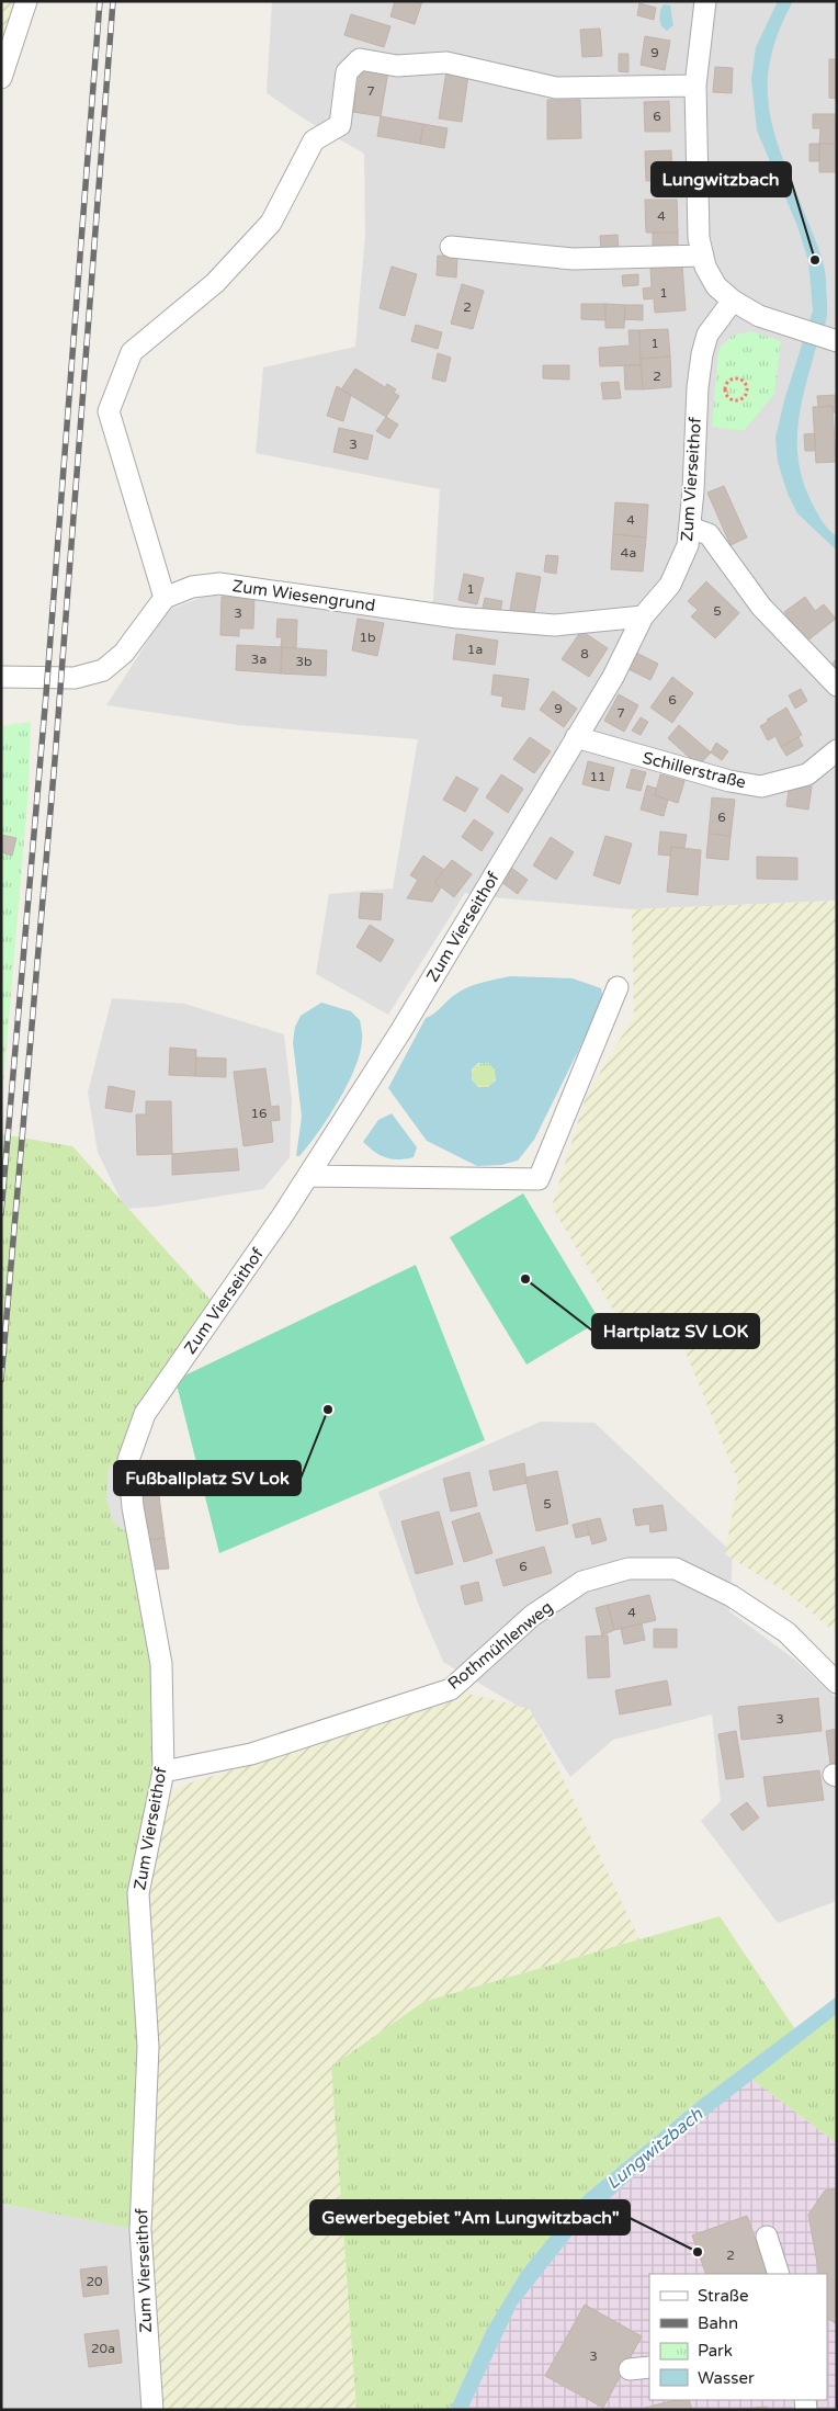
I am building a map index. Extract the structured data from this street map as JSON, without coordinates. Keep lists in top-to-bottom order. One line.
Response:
{"streets":{"street":["Zum Vierseithof","Zum Wiesengrund","Schillerstraße","Rothmühlenweg"]},"crossings":[["Zum Vierseithof","Zum Wiesengrund"],["Zum Vierseithof","Schillerstraße"],["Zum Vierseithof","Rothmühlenweg"]],"water":["Lungwitzbach"],"places":["Lungwitzbach","Hartplatz SV LOK","Fußballplatz SV Lok","Gewerbegebiet \"Am Lungwitzbach\""],"house_numbers":["9","7","6","4","1","2","1","2","3","4","4a","1","5","3","1b","1a","8","3a","3b","6","9","7","11","6","16","5","6","4","3","2","20","20a","3"],"legend":["Straße","Bahn","Park","Wasser"]}
